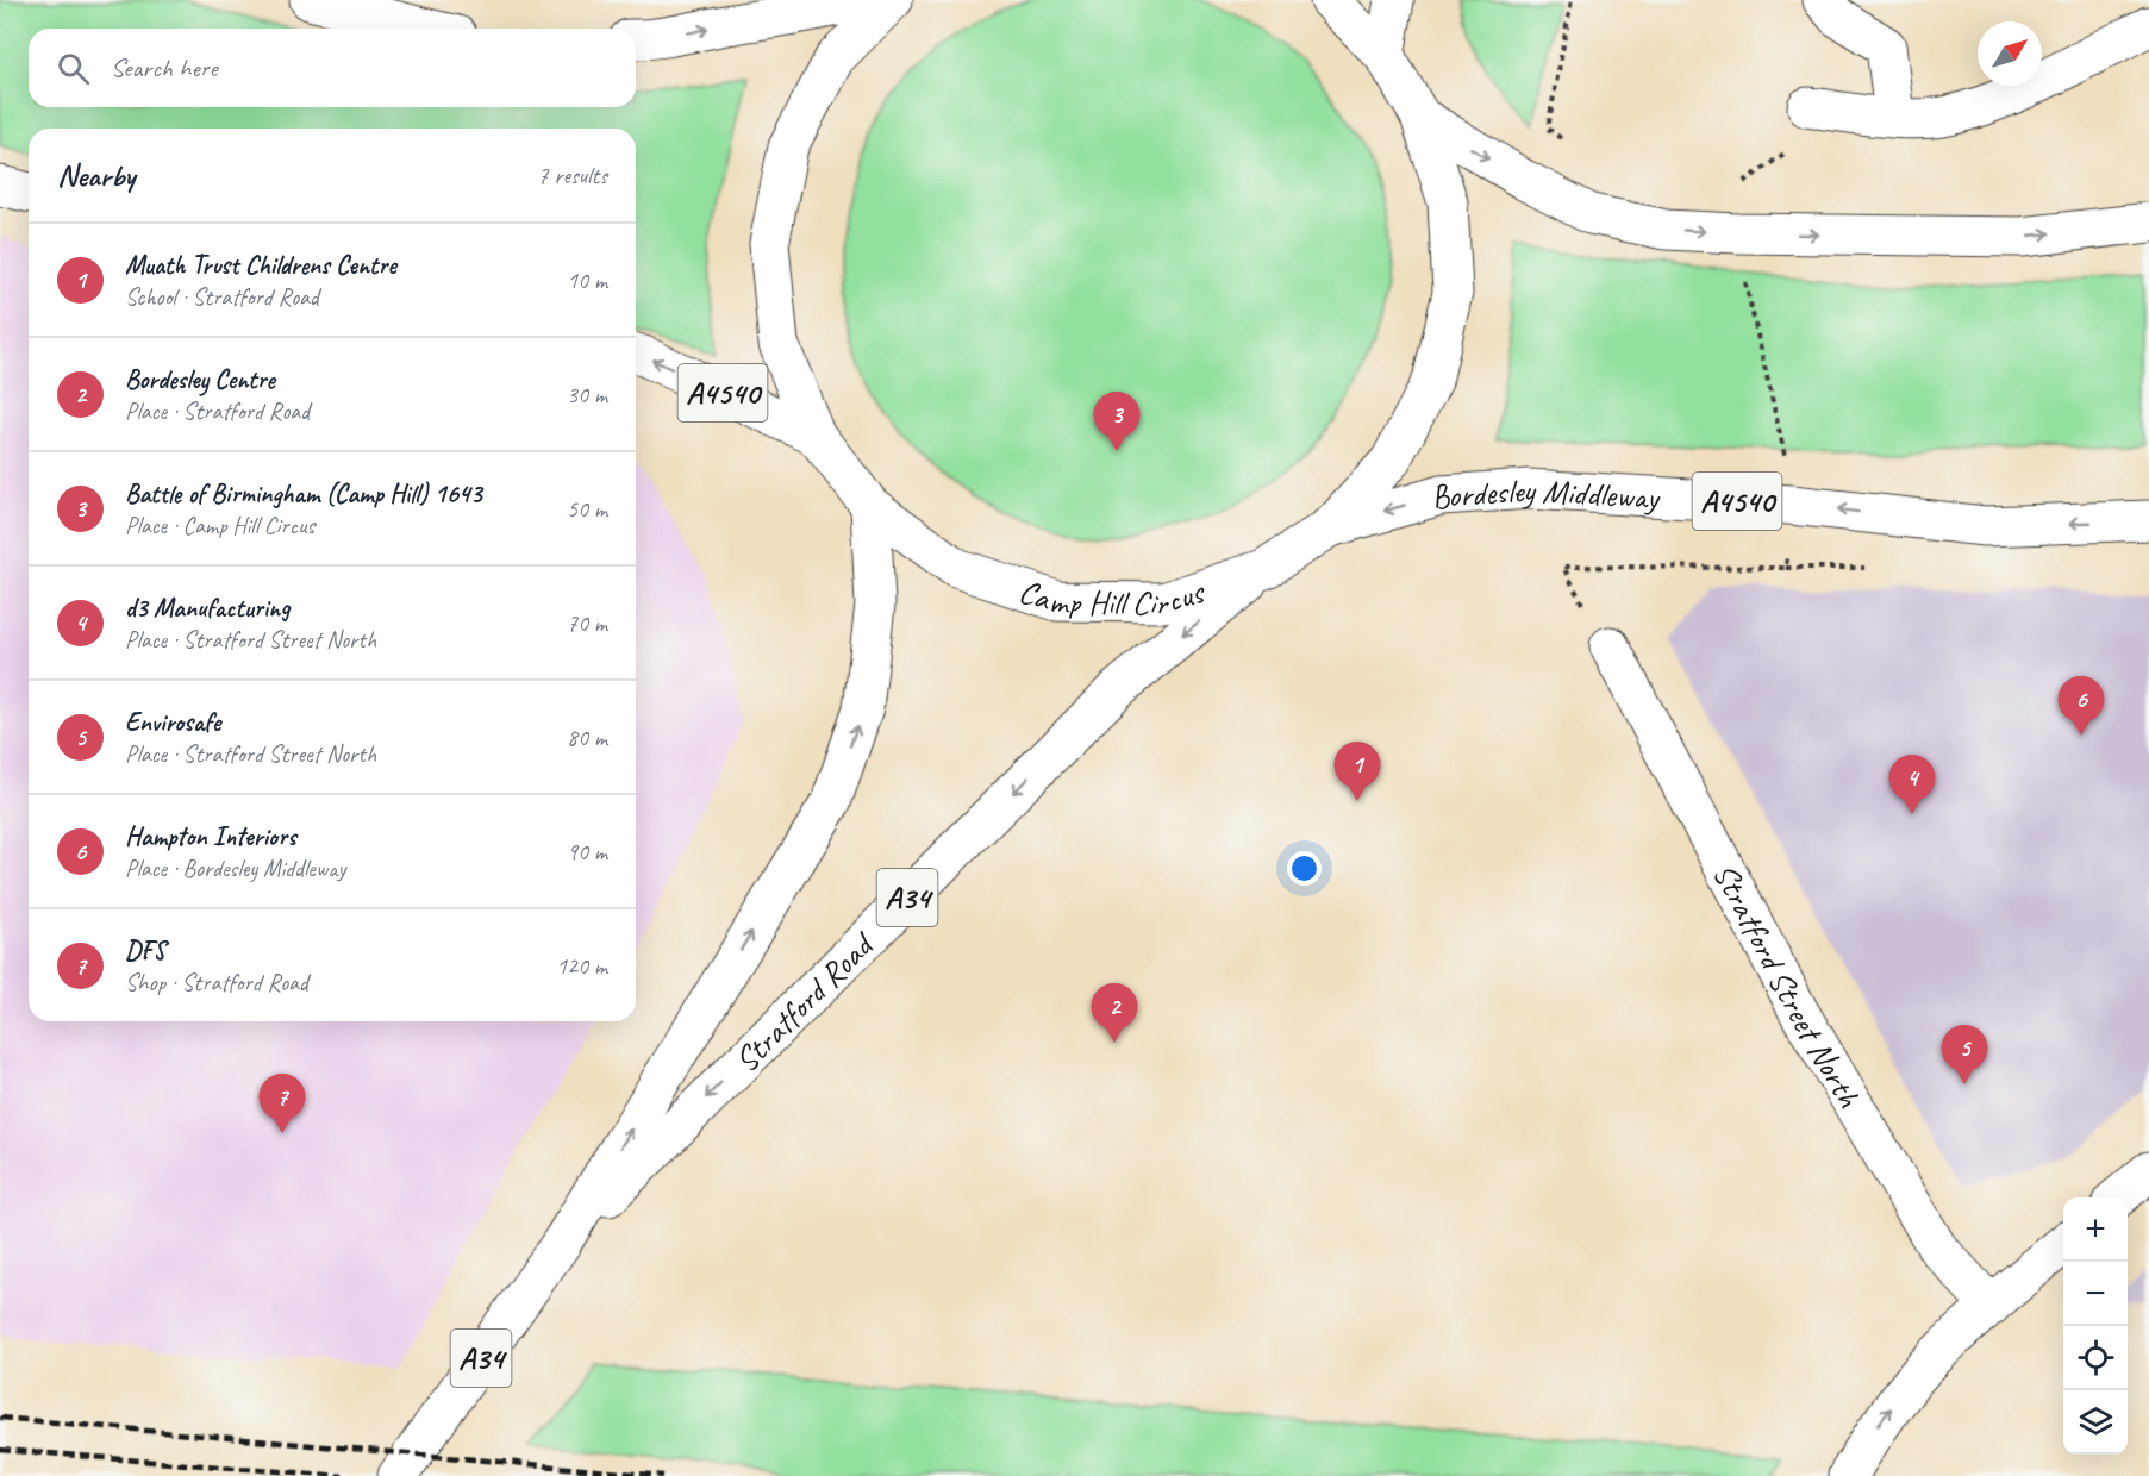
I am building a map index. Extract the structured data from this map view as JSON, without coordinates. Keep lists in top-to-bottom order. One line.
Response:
{"streets":{"main road":["A4540","Bordesley Middleway","Camp Hill Circus","A34","Stratford Street North","Stratford Road"]},"crossings":[["A4540","Camp Hill Circus"],["Bordesley Middleway","Camp Hill Circus"],["Camp Hill Circus","Stratford Road"]],"north":"top right","page":{"search":"Search here","heading":["Nearby","7 results"],"list":[{"mark":"1","name":"Muath Trust Childrens Centre","note":"School · Stratford Road","value":"10 m"},{"mark":"2","name":"Bordesley Centre","note":"Place · Stratford Road","value":"30 m"},{"mark":"3","name":"Battle of Birmingham (Camp Hill) 1643","note":"Place · Camp Hill Circus","value":"50 m"},{"mark":"4","name":"d3 Manufacturing","note":"Place · Stratford Street North","value":"70 m"},{"mark":"5","name":"Envirosafe","note":"Place · Stratford Street North","value":"80 m"},{"mark":"6","name":"Hampton Interiors","note":"Place · Bordesley Middleway","value":"90 m"},{"mark":"7","name":"DFS","note":"Shop · Stratford Road","value":"120 m"}],"pins":["3","6","1","4","2","5","7"],"map_buttons":["+","−"]}}
